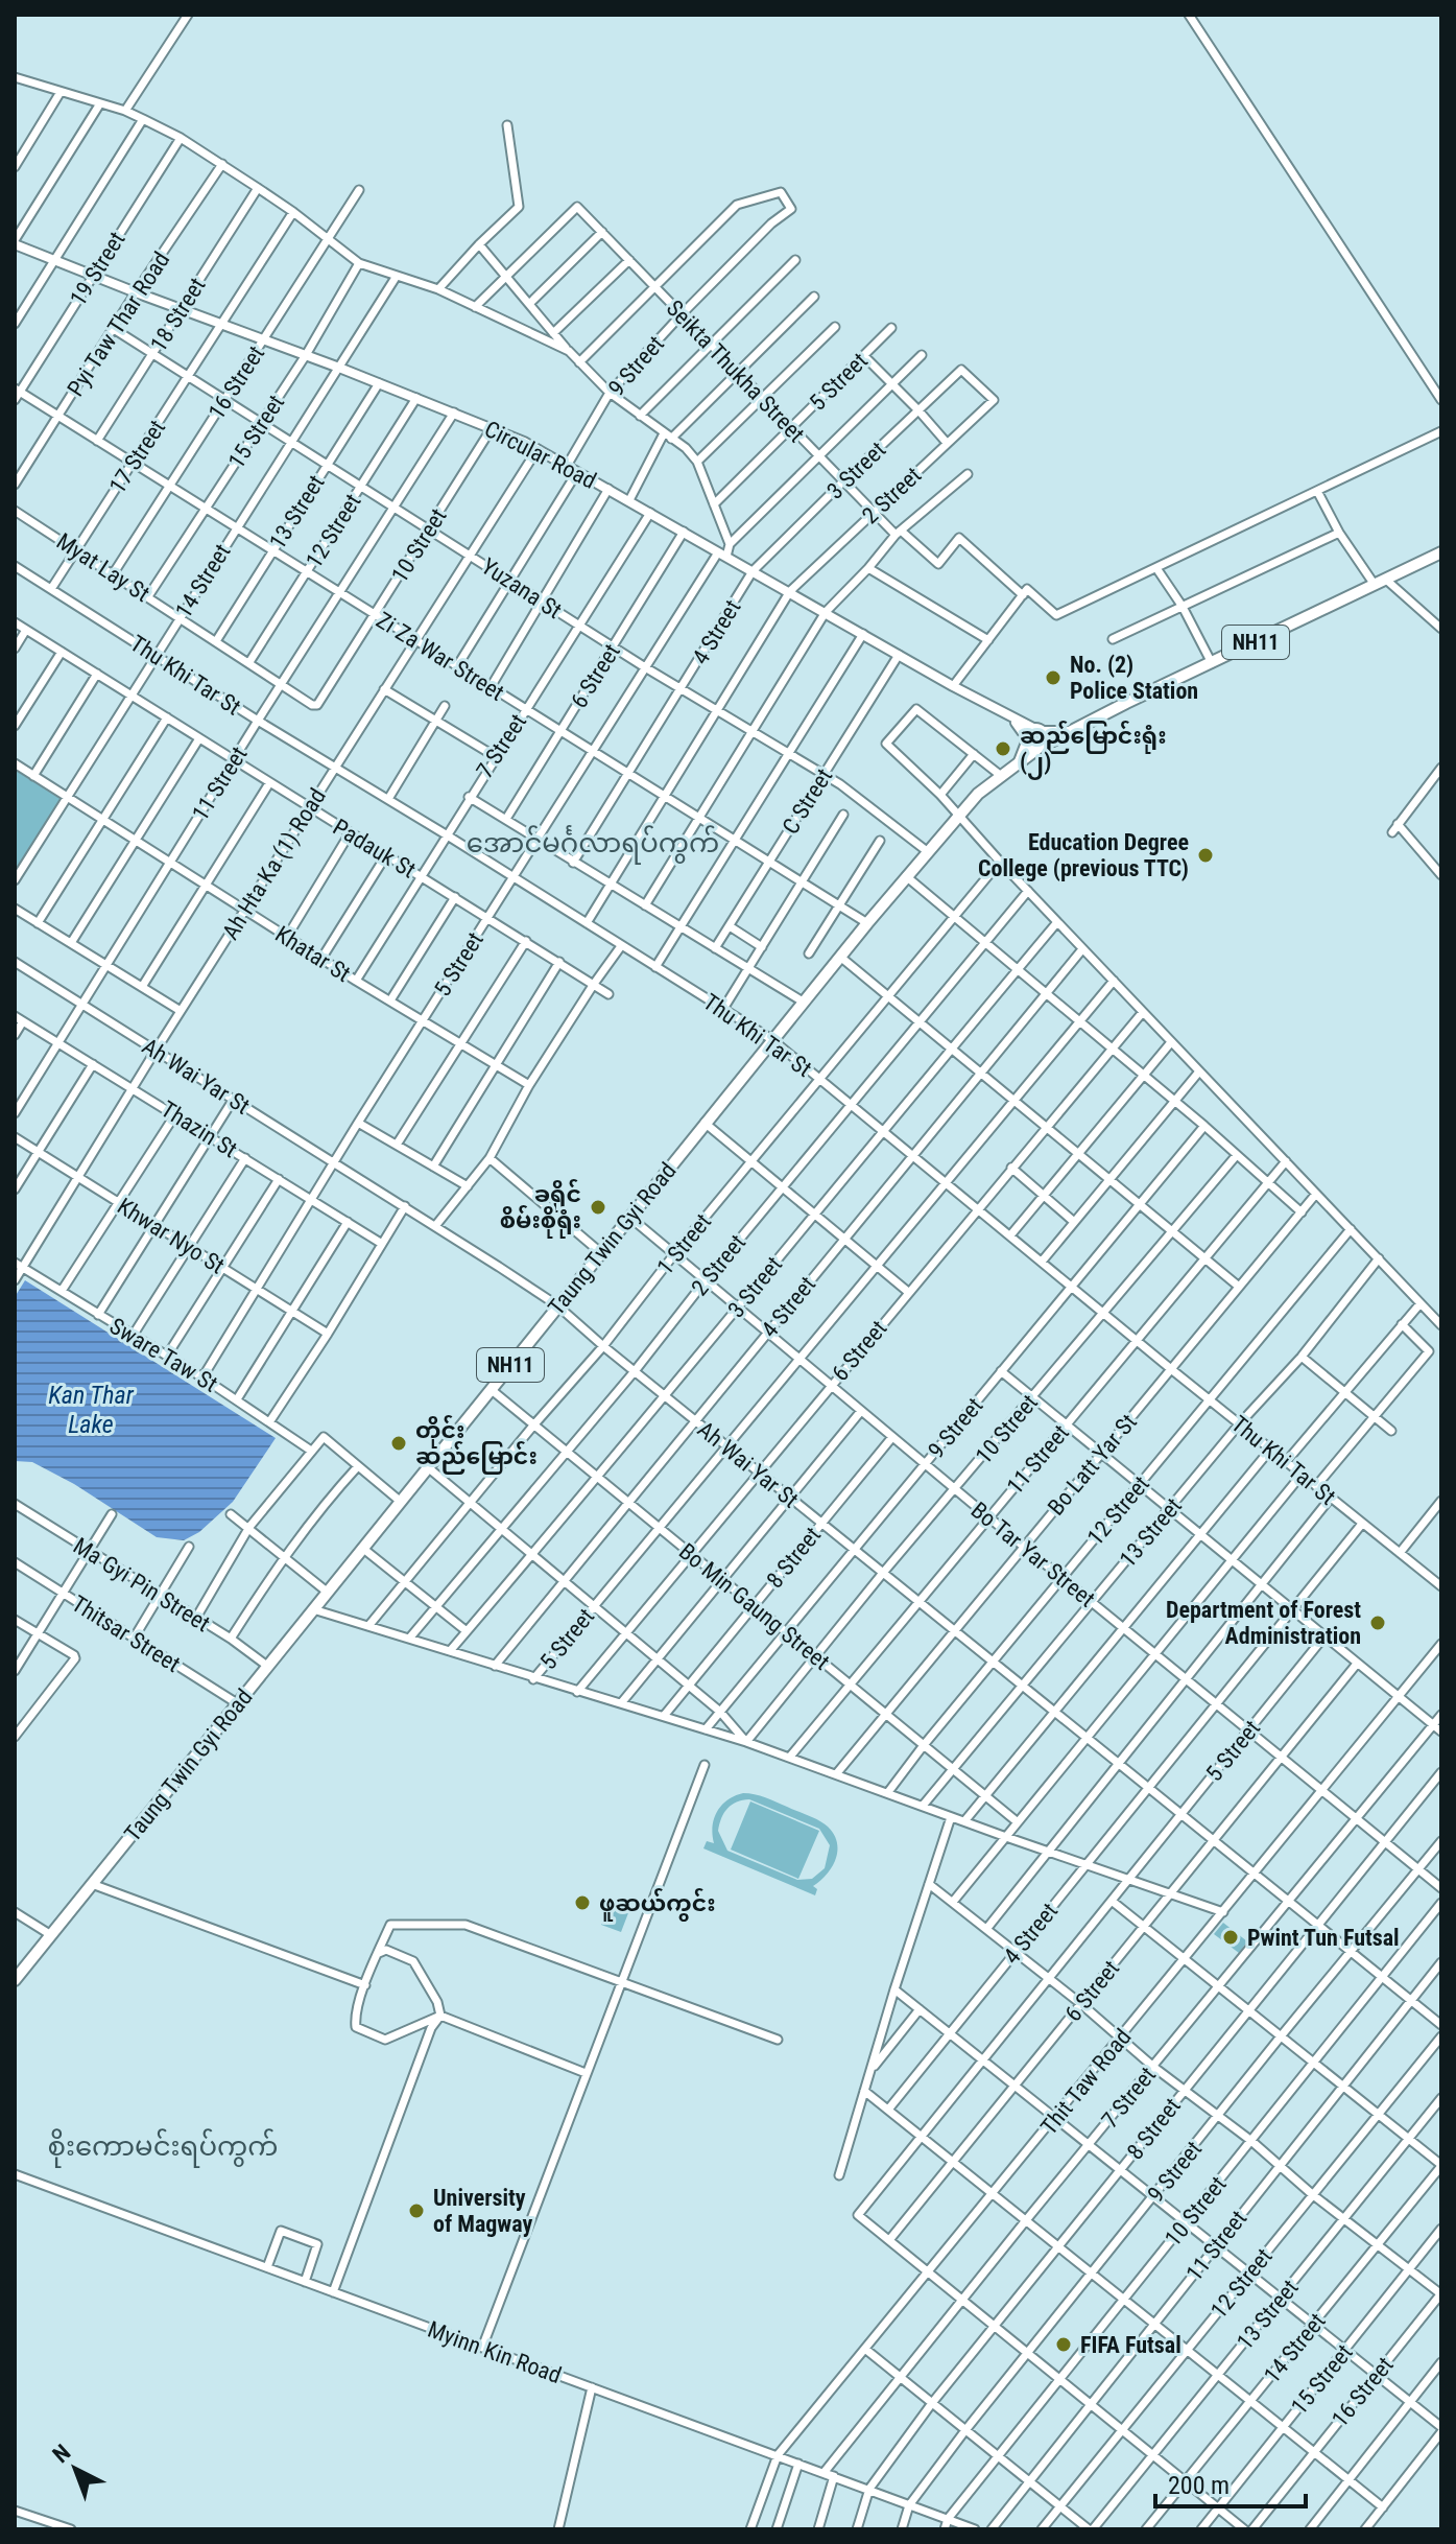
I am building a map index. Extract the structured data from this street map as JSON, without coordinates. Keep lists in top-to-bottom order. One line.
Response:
{"streets":{"highway":["NH11","Taung Twin Gyi Road"],"main road":["Circular Road"],"street":["19 Street","18 Street","Pyi Taw Thar Road","9 Street","Seikta Thukha Street","5 Street","16 Street","15 Street","17 Street","3 Street","2 Street","13 Street","12 Street","10 Street","Myat Lay St","14 Street","Yuzana St","4 Street","Zi Za War Street","Thu Khi Tar St","6 Street","7 Street","11 Street","C Street","Padauk St","Ah Hta Ka (1) Road","Khatar St","Ah Wai Yar St","Thazin St","Khwar Nyo St","1 Street","Sware Taw St","Bo Latt Yar St","Bo Tar Yar Street","8 Street","Ma Gyi Pin Street","Bo Min Gaung Street","Thitsar Street","Thit Taw Road","Myinn Kin Road"]},"crossings":[["19 Street","Circular Road"],["19 Street","Zi Za War Street"],["18 Street","Circular Road"],["18 Street","Yuzana St"],["18 Street","Zi Za War Street"],["Pyi Taw Thar Road","Circular Road"],["Pyi Taw Thar Road","Yuzana St"],["Pyi Taw Thar Road","Zi Za War Street"],["9 Street","Seikta Thukha Street"],["9 Street","Circular Road"],["9 Street","Thu Khi Tar St"],["9 Street","Ah Wai Yar St"],["9 Street","Bo Tar Yar Street"],["9 Street","Bo Min Gaung Street"],["9 Street","Myinn Kin Road"],["Seikta Thukha Street","5 Street"],["Seikta Thukha Street","3 Street"],["Seikta Thukha Street","2 Street"],["5 Street","Circular Road"],["5 Street","Yuzana St"],["5 Street","Zi Za War Street"],["5 Street","Thu Khi Tar St"],["5 Street","6 Street"],["5 Street","Padauk St"],["5 Street","Khatar St"],["5 Street","Ah Wai Yar St"],["5 Street","Thazin St"],["5 Street","Khwar Nyo St"],["5 Street","Sware Taw St"],["5 Street","Bo Tar Yar Street"],["5 Street","Bo Min Gaung Street"],["16 Street","Circular Road"],["16 Street","Myat Lay St"],["16 Street","Yuzana St"],["16 Street","Zi Za War Street"],["15 Street","Circular Road"],["15 Street","Myat Lay St"],["15 Street","Yuzana St"],["15 Street","Zi Za War Street"],["Circular Road","17 Street"],["Circular Road","3 Street"],["Circular Road","2 Street"],["Circular Road","13 Street"],["Circular Road","12 Street"],["Circular Road","10 Street"],["Circular Road","14 Street"],["Circular Road","4 Street"],["Circular Road","NH11"],["Circular Road","6 Street"],["Circular Road","7 Street"],["Circular Road","11 Street"],["Circular Road","C Street"],["Circular Road","Ah Hta Ka (1) Road"],["17 Street","Myat Lay St"],["17 Street","Yuzana St"],["17 Street","Zi Za War Street"],["17 Street","Thu Khi Tar St"],["3 Street","2 Street"],["3 Street","4 Street"],["3 Street","Thu Khi Tar St"],["3 Street","Ah Wai Yar St"],["3 Street","Bo Tar Yar Street"],["3 Street","Bo Min Gaung Street"],["2 Street","Thu Khi Tar St"],["2 Street","Ah Wai Yar St"],["2 Street","Bo Tar Yar Street"],["2 Street","Bo Min Gaung Street"],["13 Street","Myat Lay St"],["13 Street","Yuzana St"],["13 Street","Zi Za War Street"],["13 Street","Thu Khi Tar St"],["13 Street","Ah Wai Yar St"],["13 Street","Bo Tar Yar Street"],["13 Street","Bo Min Gaung Street"],["12 Street","Myat Lay St"],["12 Street","Yuzana St"],["12 Street","Zi Za War Street"],["12 Street","Thu Khi Tar St"],["12 Street","Ah Wai Yar St"],["12 Street","Bo Tar Yar Street"],["12 Street","Bo Min Gaung Street"],["10 Street","Myat Lay St"],["10 Street","Yuzana St"],["10 Street","Zi Za War Street"],["10 Street","Thu Khi Tar St"],["10 Street","Ah Wai Yar St"],["10 Street","Bo Tar Yar Street"],["10 Street","Bo Min Gaung Street"],["10 Street","Myinn Kin Road"],["Myat Lay St","14 Street"],["Myat Lay St","11 Street"],["14 Street","Yuzana St"],["14 Street","Zi Za War Street"],["14 Street","Thu Khi Tar St"],["14 Street","Padauk St"],["14 Street","Khatar St"],["Yuzana St","4 Street"],["Yuzana St","6 Street"],["Yuzana St","7 Street"],["Yuzana St","11 Street"],["Yuzana St","C Street"],["Yuzana St","Ah Hta Ka (1) Road"],["Yuzana St","Taung Twin Gyi Road"],["4 Street","Zi Za War Street"],["4 Street","Thu Khi Tar St"],["4 Street","Ah Wai Yar St"],["4 Street","Bo Tar Yar Street"],["4 Street","Bo Min Gaung Street"],["NH11","Taung Twin Gyi Road"],["Zi Za War Street","6 Street"],["Zi Za War Street","7 Street"],["Zi Za War Street","11 Street"],["Zi Za War Street","C Street"],["Zi Za War Street","Ah Hta Ka (1) Road"],["Zi Za War Street","Taung Twin Gyi Road"],["Thu Khi Tar St","6 Street"],["Thu Khi Tar St","7 Street"],["Thu Khi Tar St","11 Street"],["Thu Khi Tar St","Ah Hta Ka (1) Road"],["Thu Khi Tar St","Taung Twin Gyi Road"],["Thu Khi Tar St","1 Street"],["Thu Khi Tar St","Bo Latt Yar St"],["6 Street","Ah Wai Yar St"],["6 Street","Bo Tar Yar Street"],["6 Street","Bo Min Gaung Street"],["7 Street","Padauk St"],["7 Street","Khatar St"],["7 Street","Ah Wai Yar St"],["7 Street","Bo Tar Yar Street"],["7 Street","Myinn Kin Road"],["11 Street","Padauk St"],["11 Street","Khatar St"],["11 Street","Ah Wai Yar St"],["11 Street","Thazin St"],["11 Street","Bo Tar Yar Street"],["11 Street","Bo Min Gaung Street"],["Padauk St","Ah Hta Ka (1) Road"],["Ah Hta Ka (1) Road","Khatar St"],["Ah Hta Ka (1) Road","Ah Wai Yar St"],["Ah Hta Ka (1) Road","Thazin St"],["Ah Hta Ka (1) Road","Khwar Nyo St"],["Ah Hta Ka (1) Road","Sware Taw St"],["Ah Wai Yar St","Taung Twin Gyi Road"],["Ah Wai Yar St","1 Street"],["Ah Wai Yar St","Bo Latt Yar St"],["Ah Wai Yar St","8 Street"],["Ah Wai Yar St","Thit Taw Road"],["Taung Twin Gyi Road","Bo Tar Yar Street"],["Taung Twin Gyi Road","Ma Gyi Pin Street"],["Taung Twin Gyi Road","Bo Min Gaung Street"],["Taung Twin Gyi Road","Thitsar Street"],["1 Street","Bo Tar Yar Street"],["1 Street","Bo Min Gaung Street"],["Bo Latt Yar St","Bo Tar Yar Street"],["Bo Latt Yar St","Bo Min Gaung Street"],["Bo Tar Yar Street","8 Street"],["Bo Tar Yar Street","Thit Taw Road"],["8 Street","Bo Min Gaung Street"],["8 Street","Myinn Kin Road"],["Thit Taw Road","Myinn Kin Road"]],"districts":["အောင်မင်္ဂလာရပ်ကွက်","စိုးကောမင်းရပ်ကွက်"],"water":["Kan Thar Lake"],"places":["No. (2) Police Station","ဆည်မြောင်းရုံး (၂)","Education Degree College (previous TTC)","ခရိုင် စိမ်းစိုရုံး","တိုင်း ဆည်မြောင်း","Department of Forest Administration","ဖူဆယ်ကွင်း","Pwint Tun Futsal","University of Magway","FIFA Futsal"],"scale_bar":"200 m","north":"top left"}
